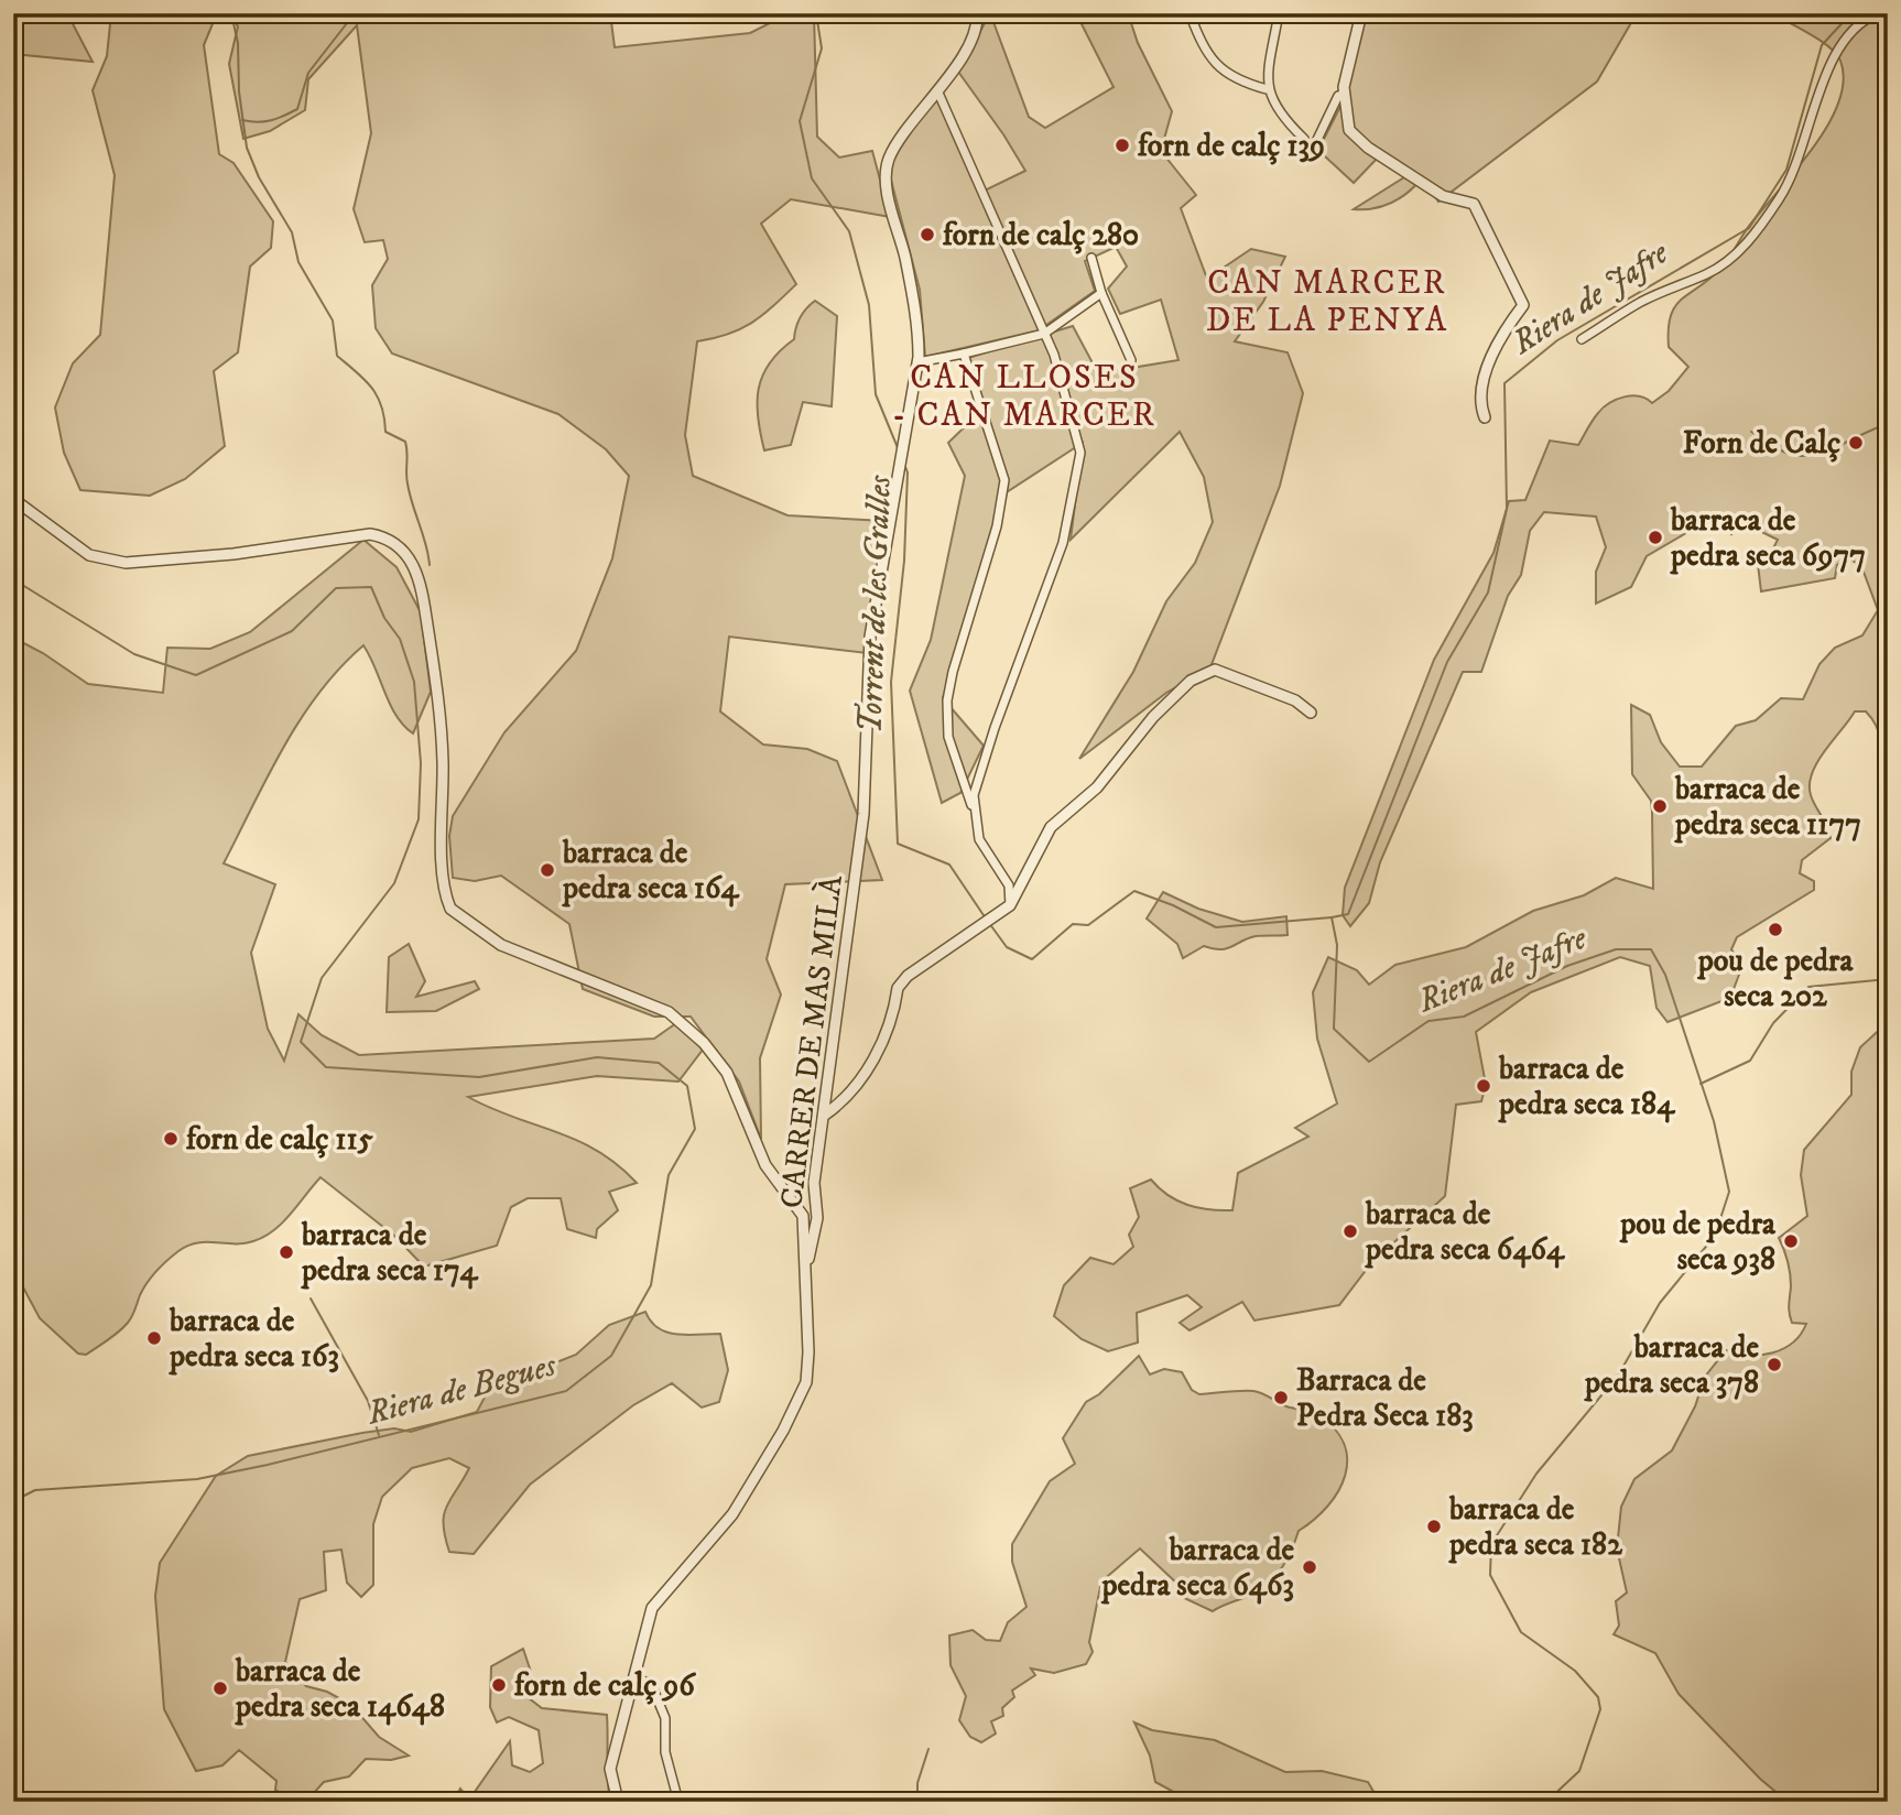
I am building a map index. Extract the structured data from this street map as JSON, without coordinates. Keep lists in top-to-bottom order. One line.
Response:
{"streets":{"street":["CARRER DE MAS MILÀ"]},"districts":["CAN MARCER DE LA PENYA","CAN LLOSES - CAN MARCER"],"water":["Riera de Jafre","Torrent de les Gralles","Riera de Begues"],"places":["forn de calç 139","forn de calç 280","Forn de Calç","barraca de pedra seca 6977","barraca de pedra seca 1177","barraca de pedra seca 164","pou de pedra seca 202","barraca de pedra seca 184","forn de calç 115","barraca de pedra seca 6464","pou de pedra seca 938","barraca de pedra seca 174","barraca de pedra seca 163","barraca de pedra seca 378","Barraca de Pedra Seca 183","barraca de pedra seca 182","barraca de pedra seca 6463","forn de calç 96","barraca de pedra seca 14648"]}
